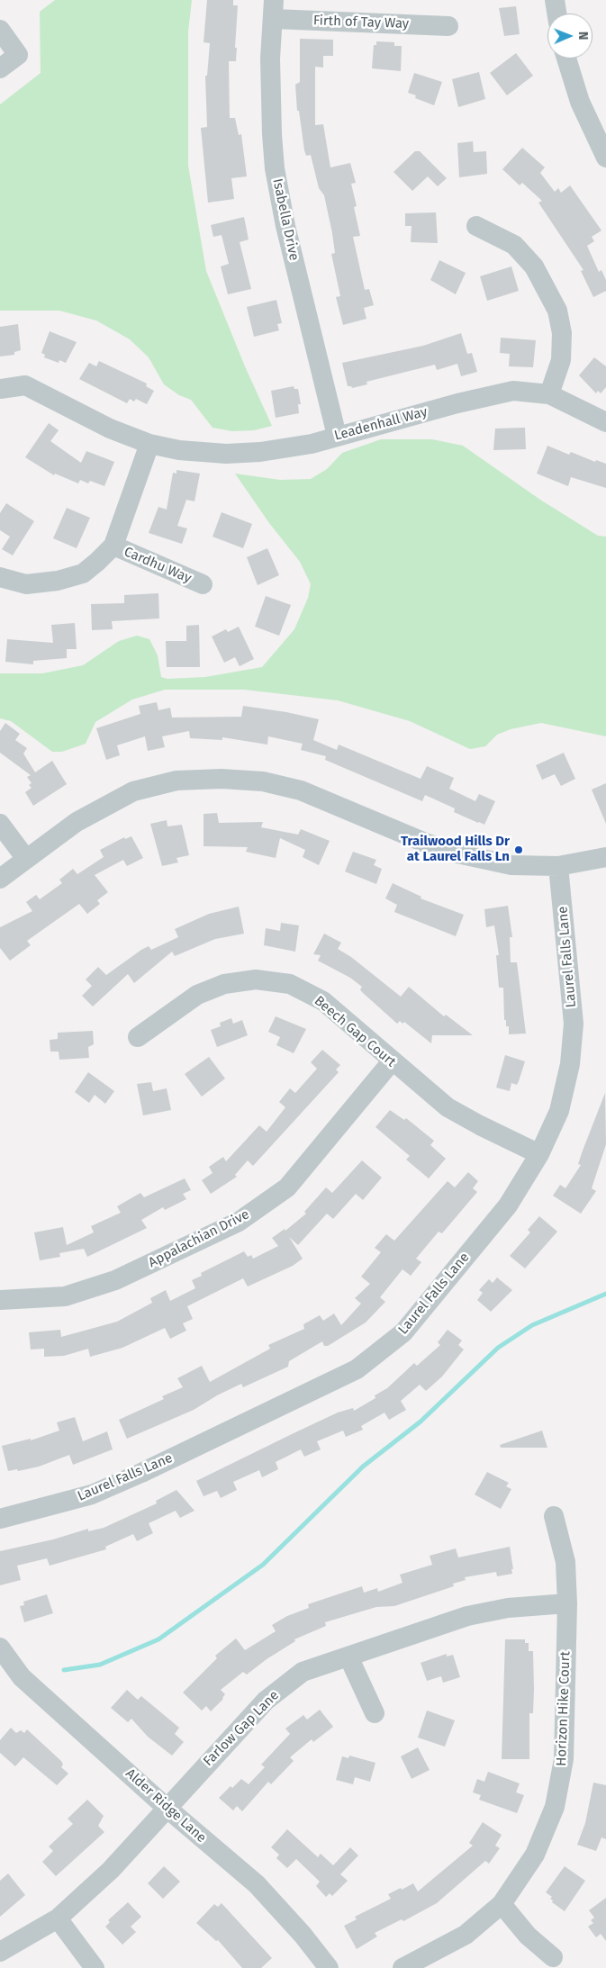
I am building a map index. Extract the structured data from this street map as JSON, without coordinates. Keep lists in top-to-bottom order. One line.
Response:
{"streets":{"street":["Firth of Tay Way","Isabella Drive","Leadenhall Way","Cardhu Way","Laurel Falls Lane","Beech Gap Court","Appalachian Drive","Horizon Hike Court","Farlow Gap Lane","Alder Ridge Lane"]},"crossings":[["Firth of Tay Way","Isabella Drive"],["Isabella Drive","Leadenhall Way"],["Laurel Falls Lane","Beech Gap Court"],["Beech Gap Court","Appalachian Drive"],["Horizon Hike Court","Farlow Gap Lane"],["Farlow Gap Lane","Alder Ridge Lane"]],"places":["Trailwood Hills Dr at Laurel Falls Ln"],"north":"right"}
